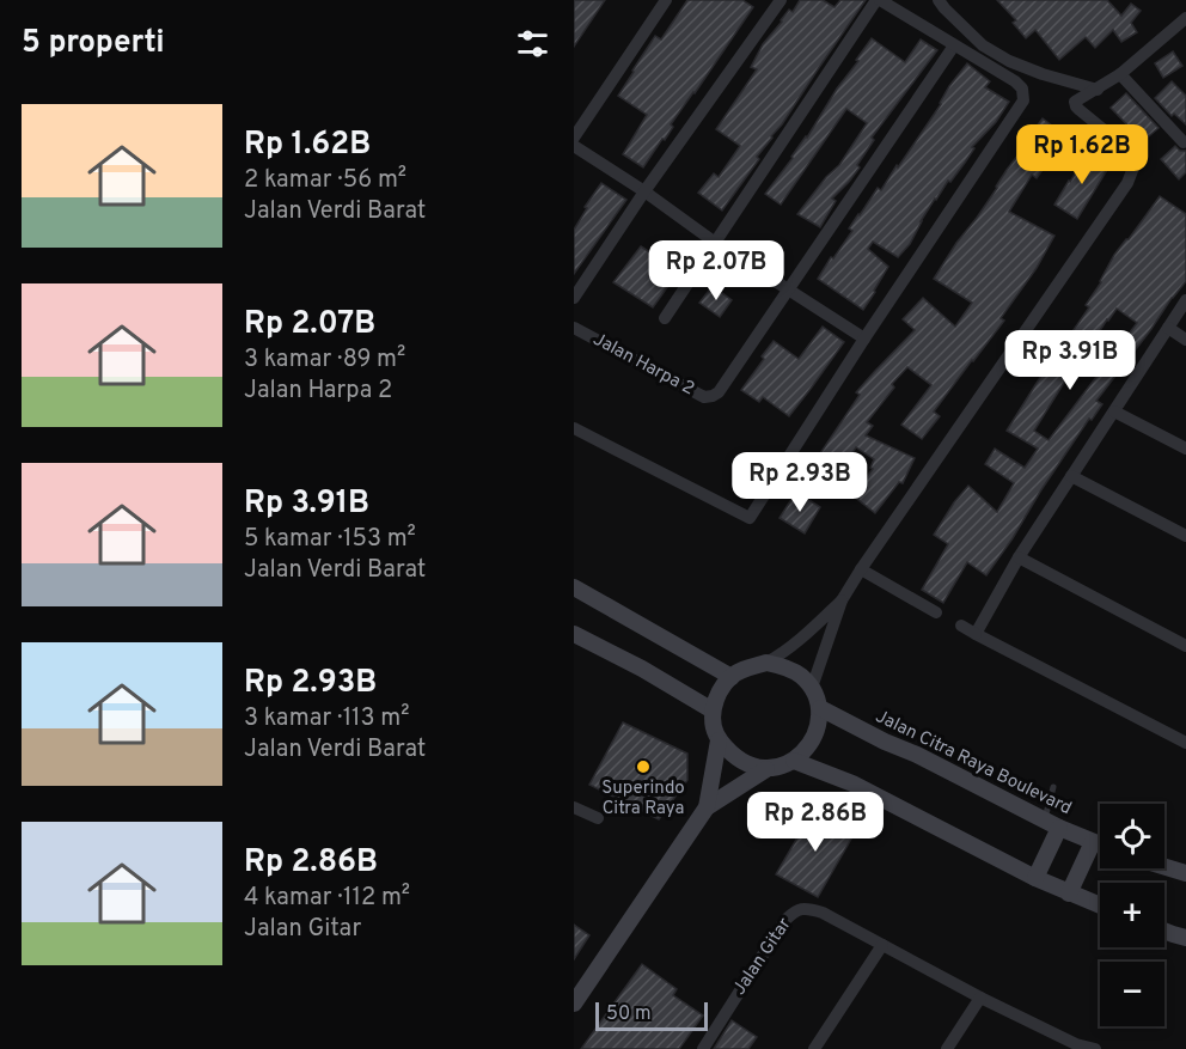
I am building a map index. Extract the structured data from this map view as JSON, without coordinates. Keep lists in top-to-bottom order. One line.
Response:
{"streets":{"main road":["Jalan Citra Raya Boulevard"],"street":["Jalan Harpa 2","Jalan Gitar"]},"places":["Superindo Citra Raya"],"scale_bar":"50 m","page":{"heading":"5 properti","list":[{"name":"Rp 1.62B","note":"2 kamar · 56 m² · Jalan Verdi Barat"},{"name":"Rp 2.07B","note":"3 kamar · 89 m² · Jalan Harpa 2"},{"name":"Rp 3.91B","note":"5 kamar · 153 m² · Jalan Verdi Barat"},{"name":"Rp 2.93B","note":"3 kamar · 113 m² · Jalan Verdi Barat"},{"name":"Rp 2.86B","note":"4 kamar · 112 m² · Jalan Gitar"}],"price":["Rp 1.62B","Rp 2.07B","Rp 3.91B","Rp 2.93B","Rp 2.86B"],"map_buttons":["+","−"],"scale":"50 m"}}
